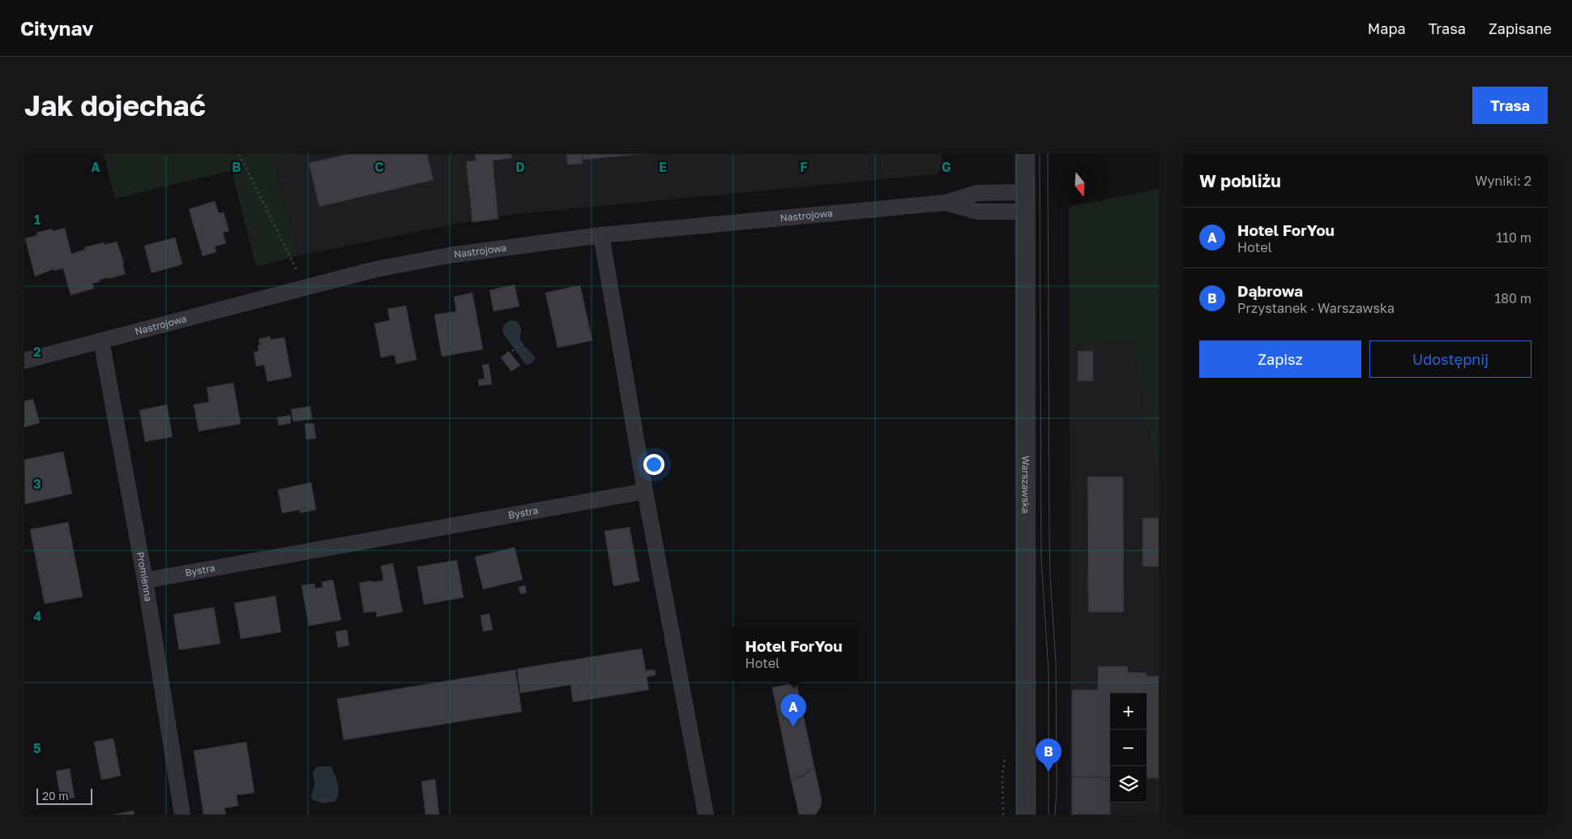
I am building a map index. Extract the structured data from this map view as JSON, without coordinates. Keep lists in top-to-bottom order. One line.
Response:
{"streets":{"street":["Nastrojowa","Warszawska","Bystra","Promienna"]},"crossings":[["Nastrojowa","Warszawska"],["Nastrojowa","Promienna"],["Bystra","Promienna"]],"scale_bar":"20 m","north":"bottom","page":{"header":"Citynav","nav":["Mapa","Trasa","Zapisane"],"buttons":["Trasa",["Zapisz","Udostępnij"]],"title":"Jak dojechać","heading":["W pobliżu","Wyniki: 2"],"list":[{"mark":"A","name":"Hotel ForYou","note":"Hotel","value":"110 m"},{"mark":"B","name":"Dąbrowa","note":"Przystanek · Warszawska","value":"180 m"}],"popup":["Hotel ForYou","Hotel"],"map_buttons":["+","−"],"pins":["A","B"],"scale":"20 m"},"grid":{"columns":["A","B","C","D","E","F","G"],"rows":["1","2","3","4","5"]}}
